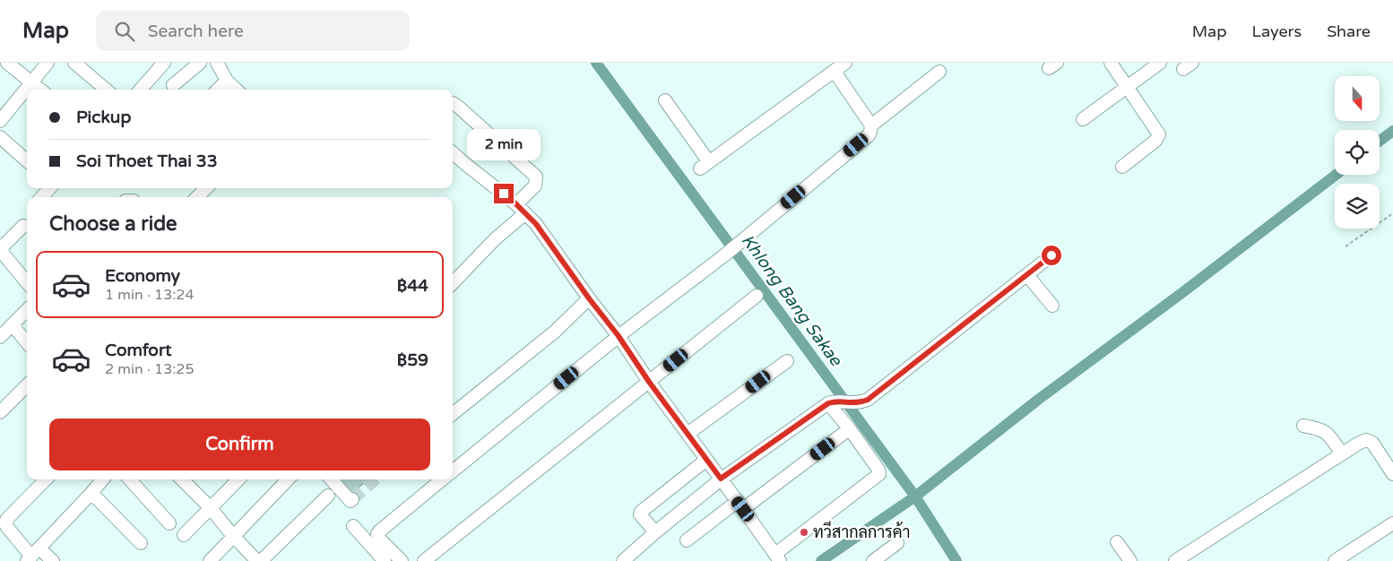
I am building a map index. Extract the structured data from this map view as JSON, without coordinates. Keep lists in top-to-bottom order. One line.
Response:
{"water":["Khlong Bang Sakae"],"places":["ทวีสากลการค้า"],"north":"bottom","page":{"header":"Map","search":"Search here","nav":["Map","Layers","Share"],"banner":["Pickup","Soi Thoet Thai 33"],"bubble":"2 min","heading":"Choose a ride","list":[{"name":"Economy","note":"1 min · 13:24","value":"฿44"},{"name":"Comfort","note":"2 min · 13:25","value":"฿59"}],"buttons":"Confirm"}}
